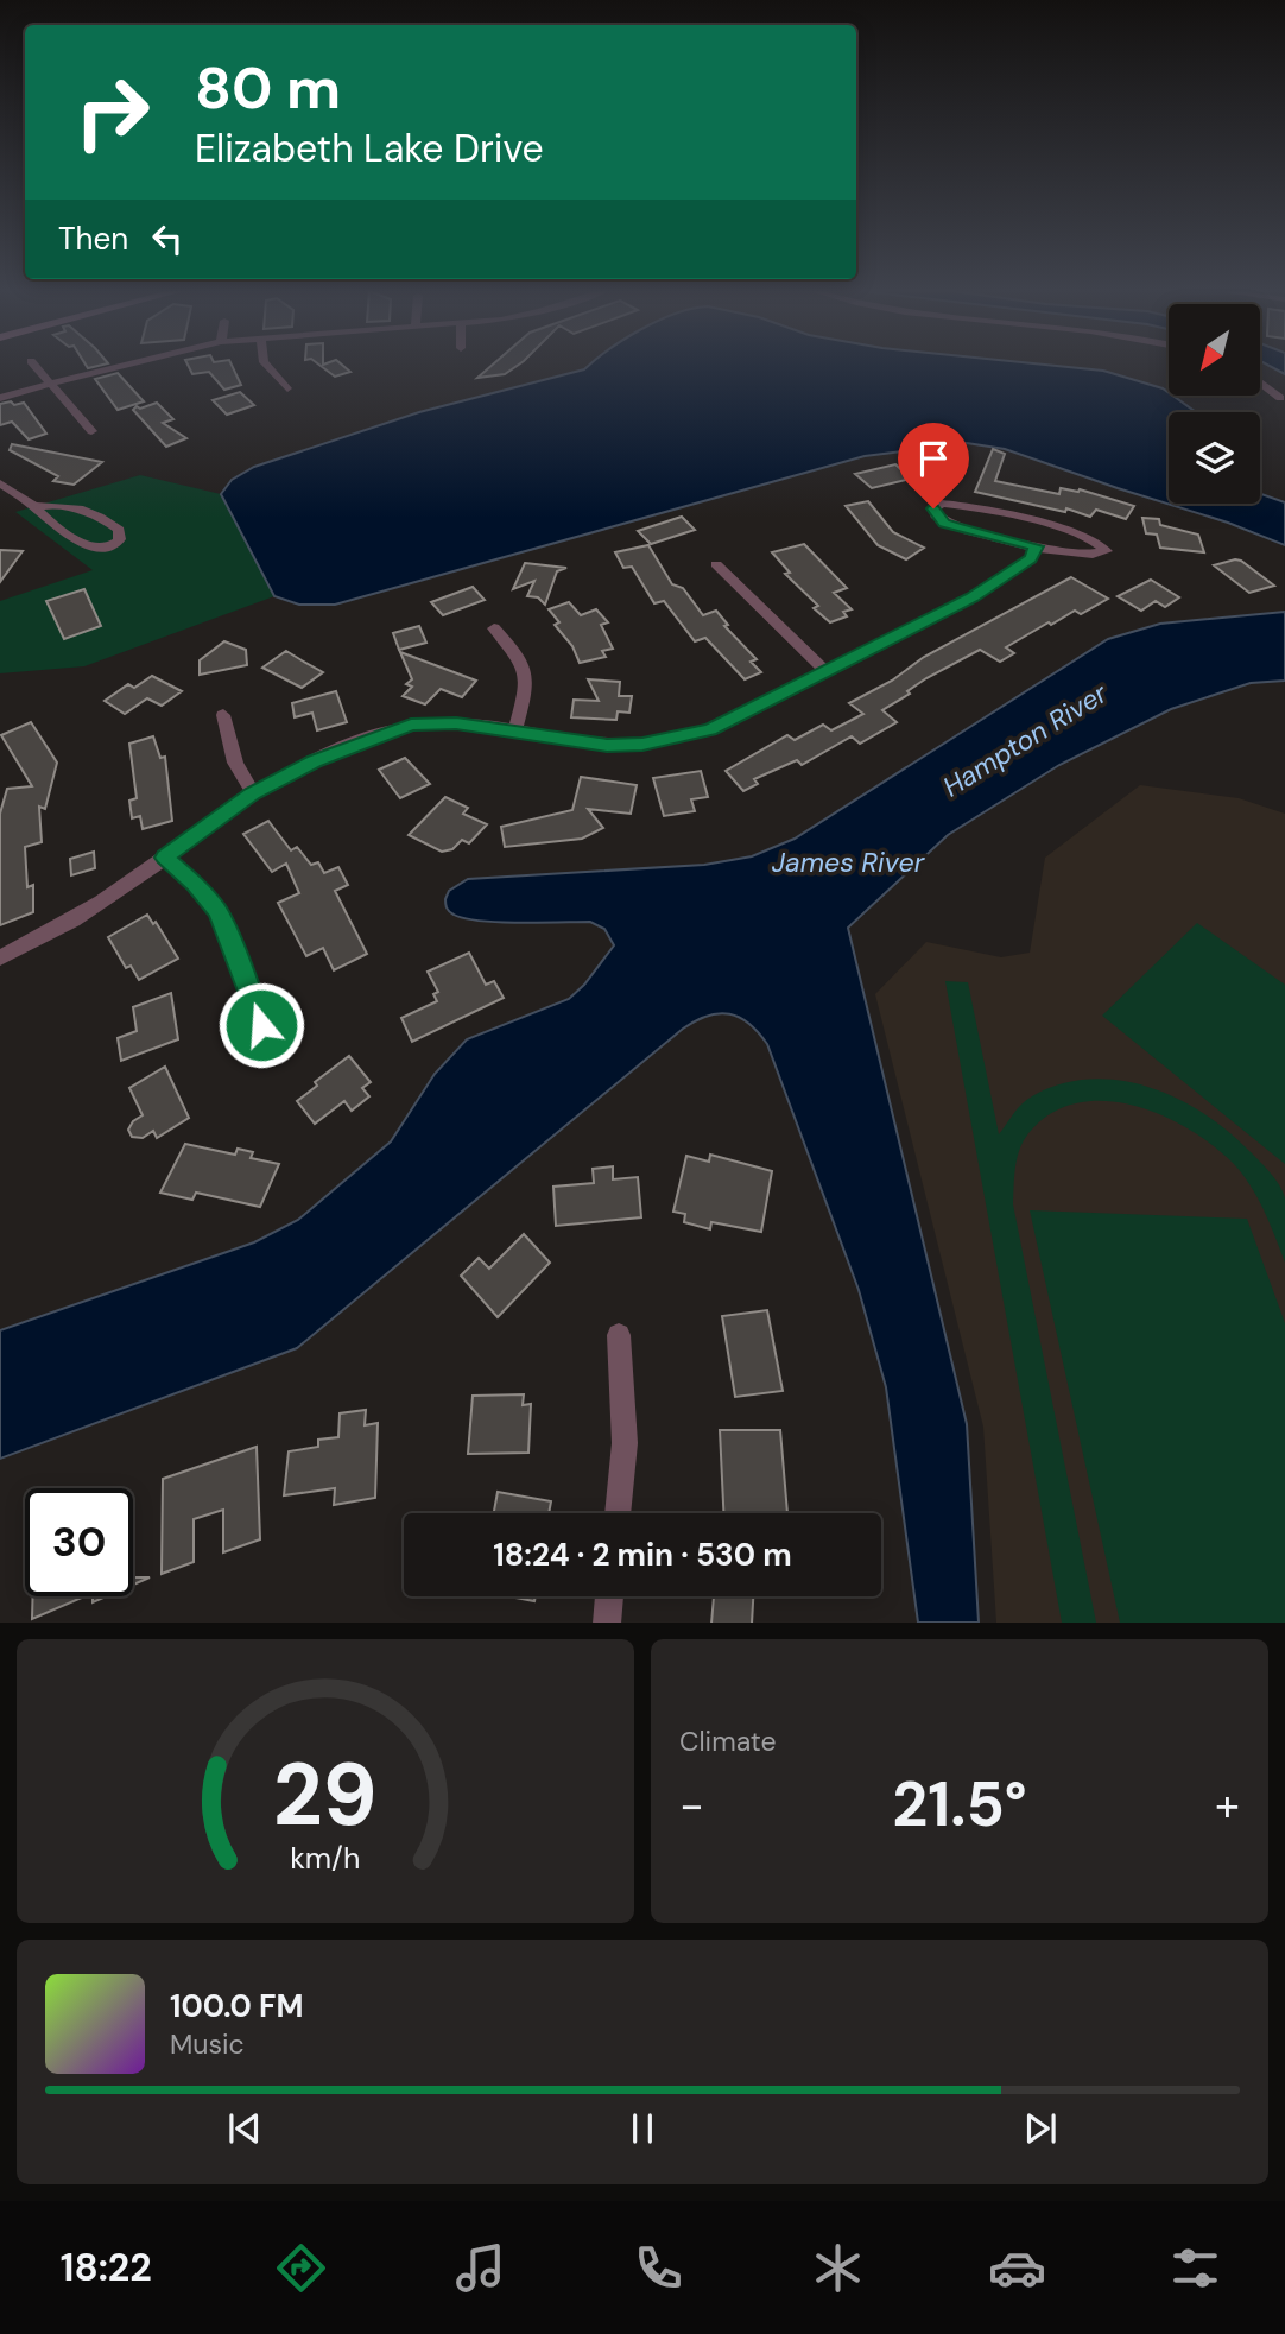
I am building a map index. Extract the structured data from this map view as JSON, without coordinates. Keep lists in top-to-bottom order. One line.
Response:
{"water":["Hampton River","James River"],"north":"bottom left","page":{"turn":["80 m","Elizabeth Lake Drive"],"then":"Then","limit":"30","trip":"18:24 · 2 min · 530 m","tile":"Climate","heat":["−","21.5°","+"],"song":["100.0 FM","Music"],"tabs":"18:22","gauge":["29","km/h"]}}
